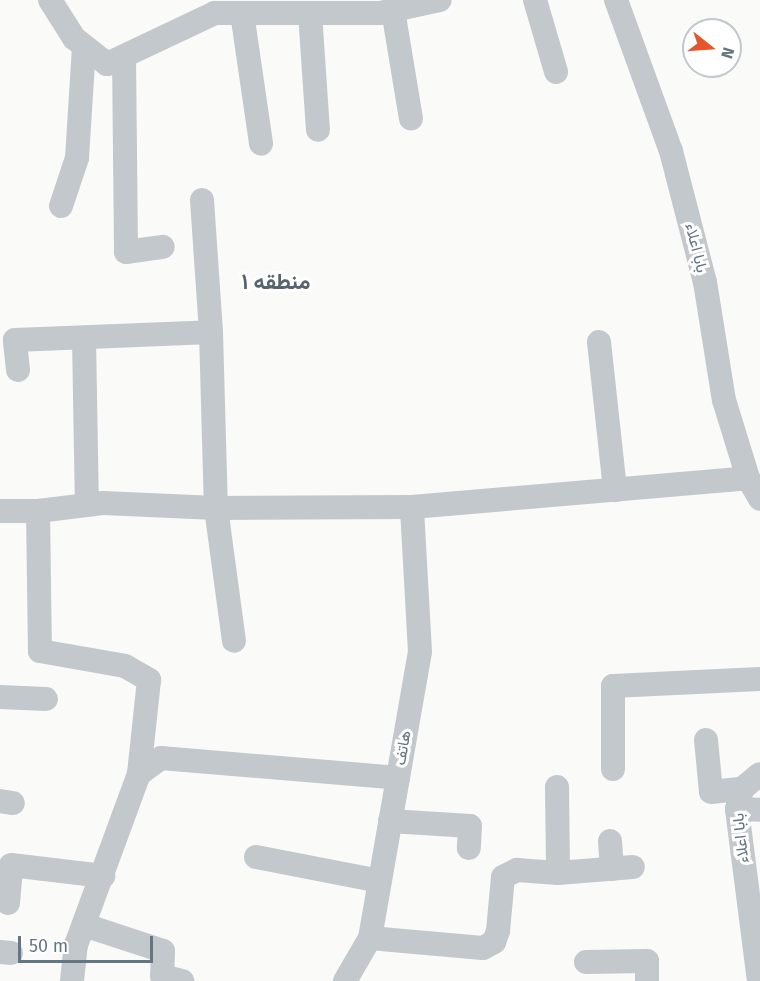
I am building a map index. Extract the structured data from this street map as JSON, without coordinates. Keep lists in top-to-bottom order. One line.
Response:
{"streets":{"street":["بابا اعلاء","هاتف"]},"districts":["منطقه ۱"],"scale_bar":"50 m","north":"right"}
